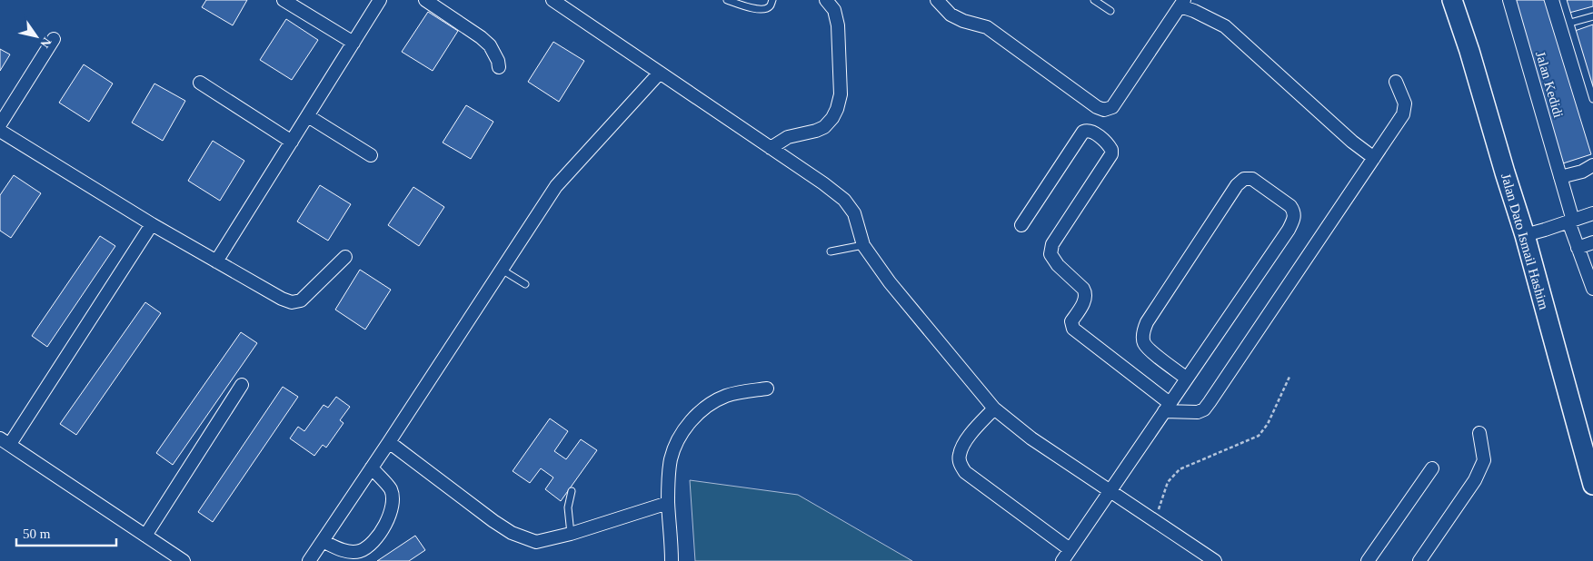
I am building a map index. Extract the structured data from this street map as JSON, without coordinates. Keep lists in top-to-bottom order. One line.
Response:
{"streets":{"main road":["Jalan Dato Ismail Hashim"],"street":["Jalan Kedidi"]},"scale_bar":"50 m","north":"bottom right"}
